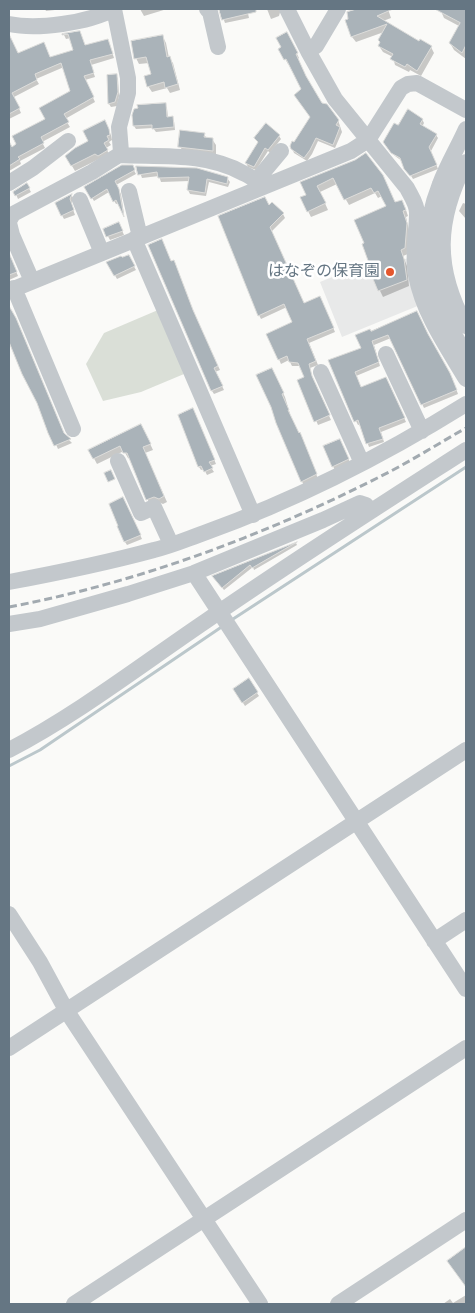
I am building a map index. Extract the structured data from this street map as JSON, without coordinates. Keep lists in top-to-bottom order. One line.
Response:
{"places":["はなぞの保育園"]}
